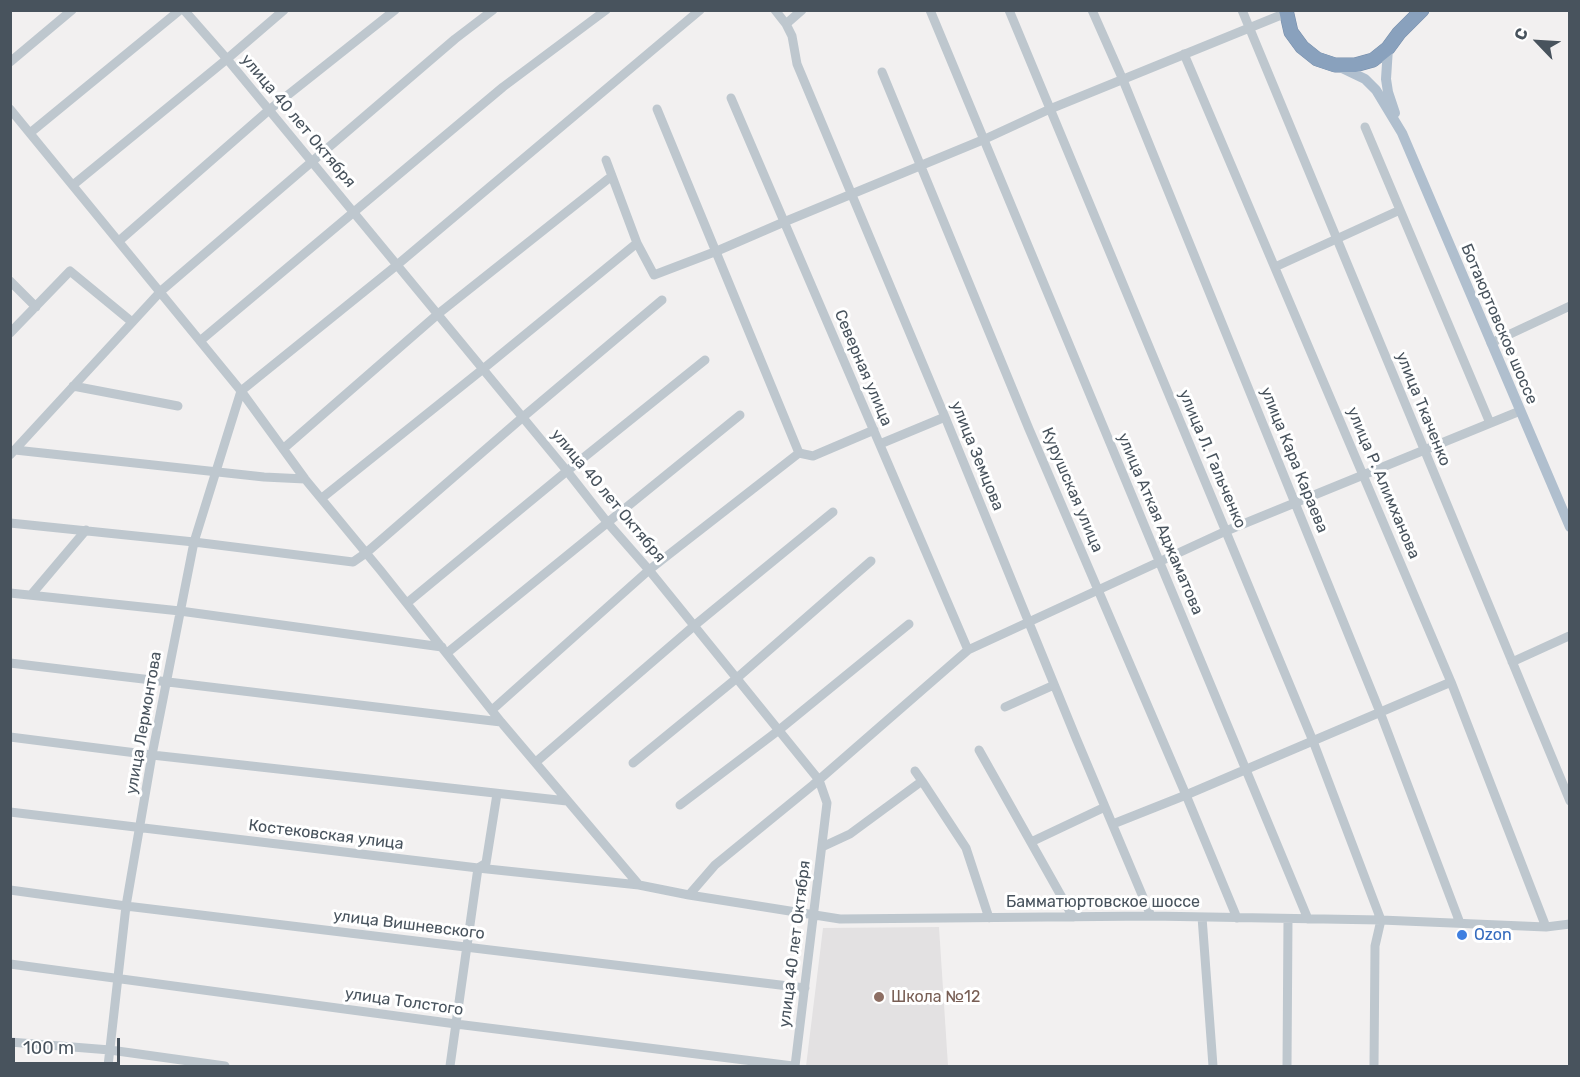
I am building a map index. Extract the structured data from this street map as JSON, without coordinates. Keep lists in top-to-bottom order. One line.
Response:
{"streets":{"main road":["Ботаюртовское шоссе"],"street":["улица 40 лет Октября","Северная улица","улица Ткаченко","улица Земцова","улица Л. Гальченко","улица Кара Караева","улица Р. Алимханова","Курушская улица","улица Аткая Аджаматова","улица Лермонтова","Костековская улица","Бамматюртовское шоссе","улица Вишневского","улица Толстого"]},"crossings":[["улица 40 лет Октября","Бамматюртовское шоссе"],["улица 40 лет Октября","улица Вишневского"],["улица 40 лет Октября","улица Толстого"],["улица Земцова","Бамматюртовское шоссе"],["улица Л. Гальченко","Бамматюртовское шоссе"],["улица Кара Караева","Бамматюртовское шоссе"],["улица Р. Алимханова","Бамматюртовское шоссе"],["Курушская улица","Бамматюртовское шоссе"],["улица Аткая Аджаматова","Бамматюртовское шоссе"],["улица Лермонтова","Костековская улица"],["улица Лермонтова","улица Вишневского"],["улица Лермонтова","улица Толстого"],["Костековская улица","Бамматюртовское шоссе"]],"places":["Ozon","Школа №12"],"scale_bar":"100 m","north":"top left"}
